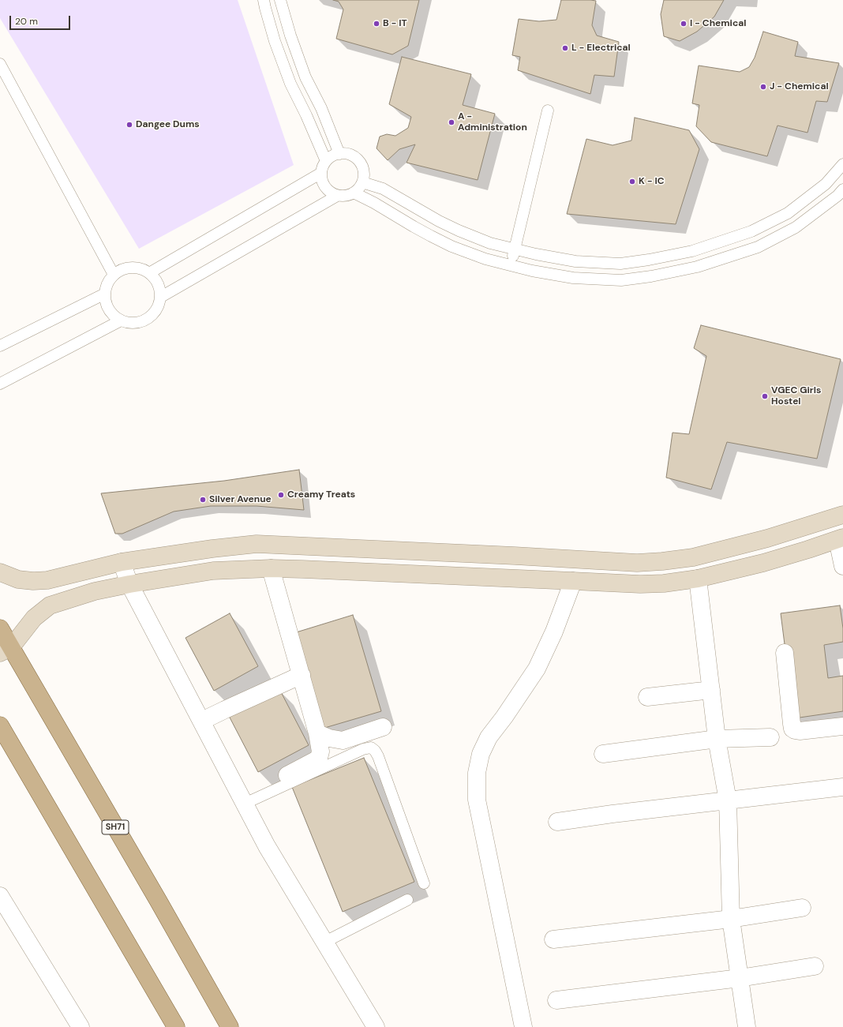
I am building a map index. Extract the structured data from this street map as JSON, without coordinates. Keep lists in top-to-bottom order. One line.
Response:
{"streets":{"main road":["SH71"]},"places":["B - IT","I - Chemical","L - Electrical","J - Chemical","A - Administration","Dangee Dums","K - IC","VGEC Girls Hostel","Creamy Treats","Silver Avenue"],"scale_bar":"20 m"}
